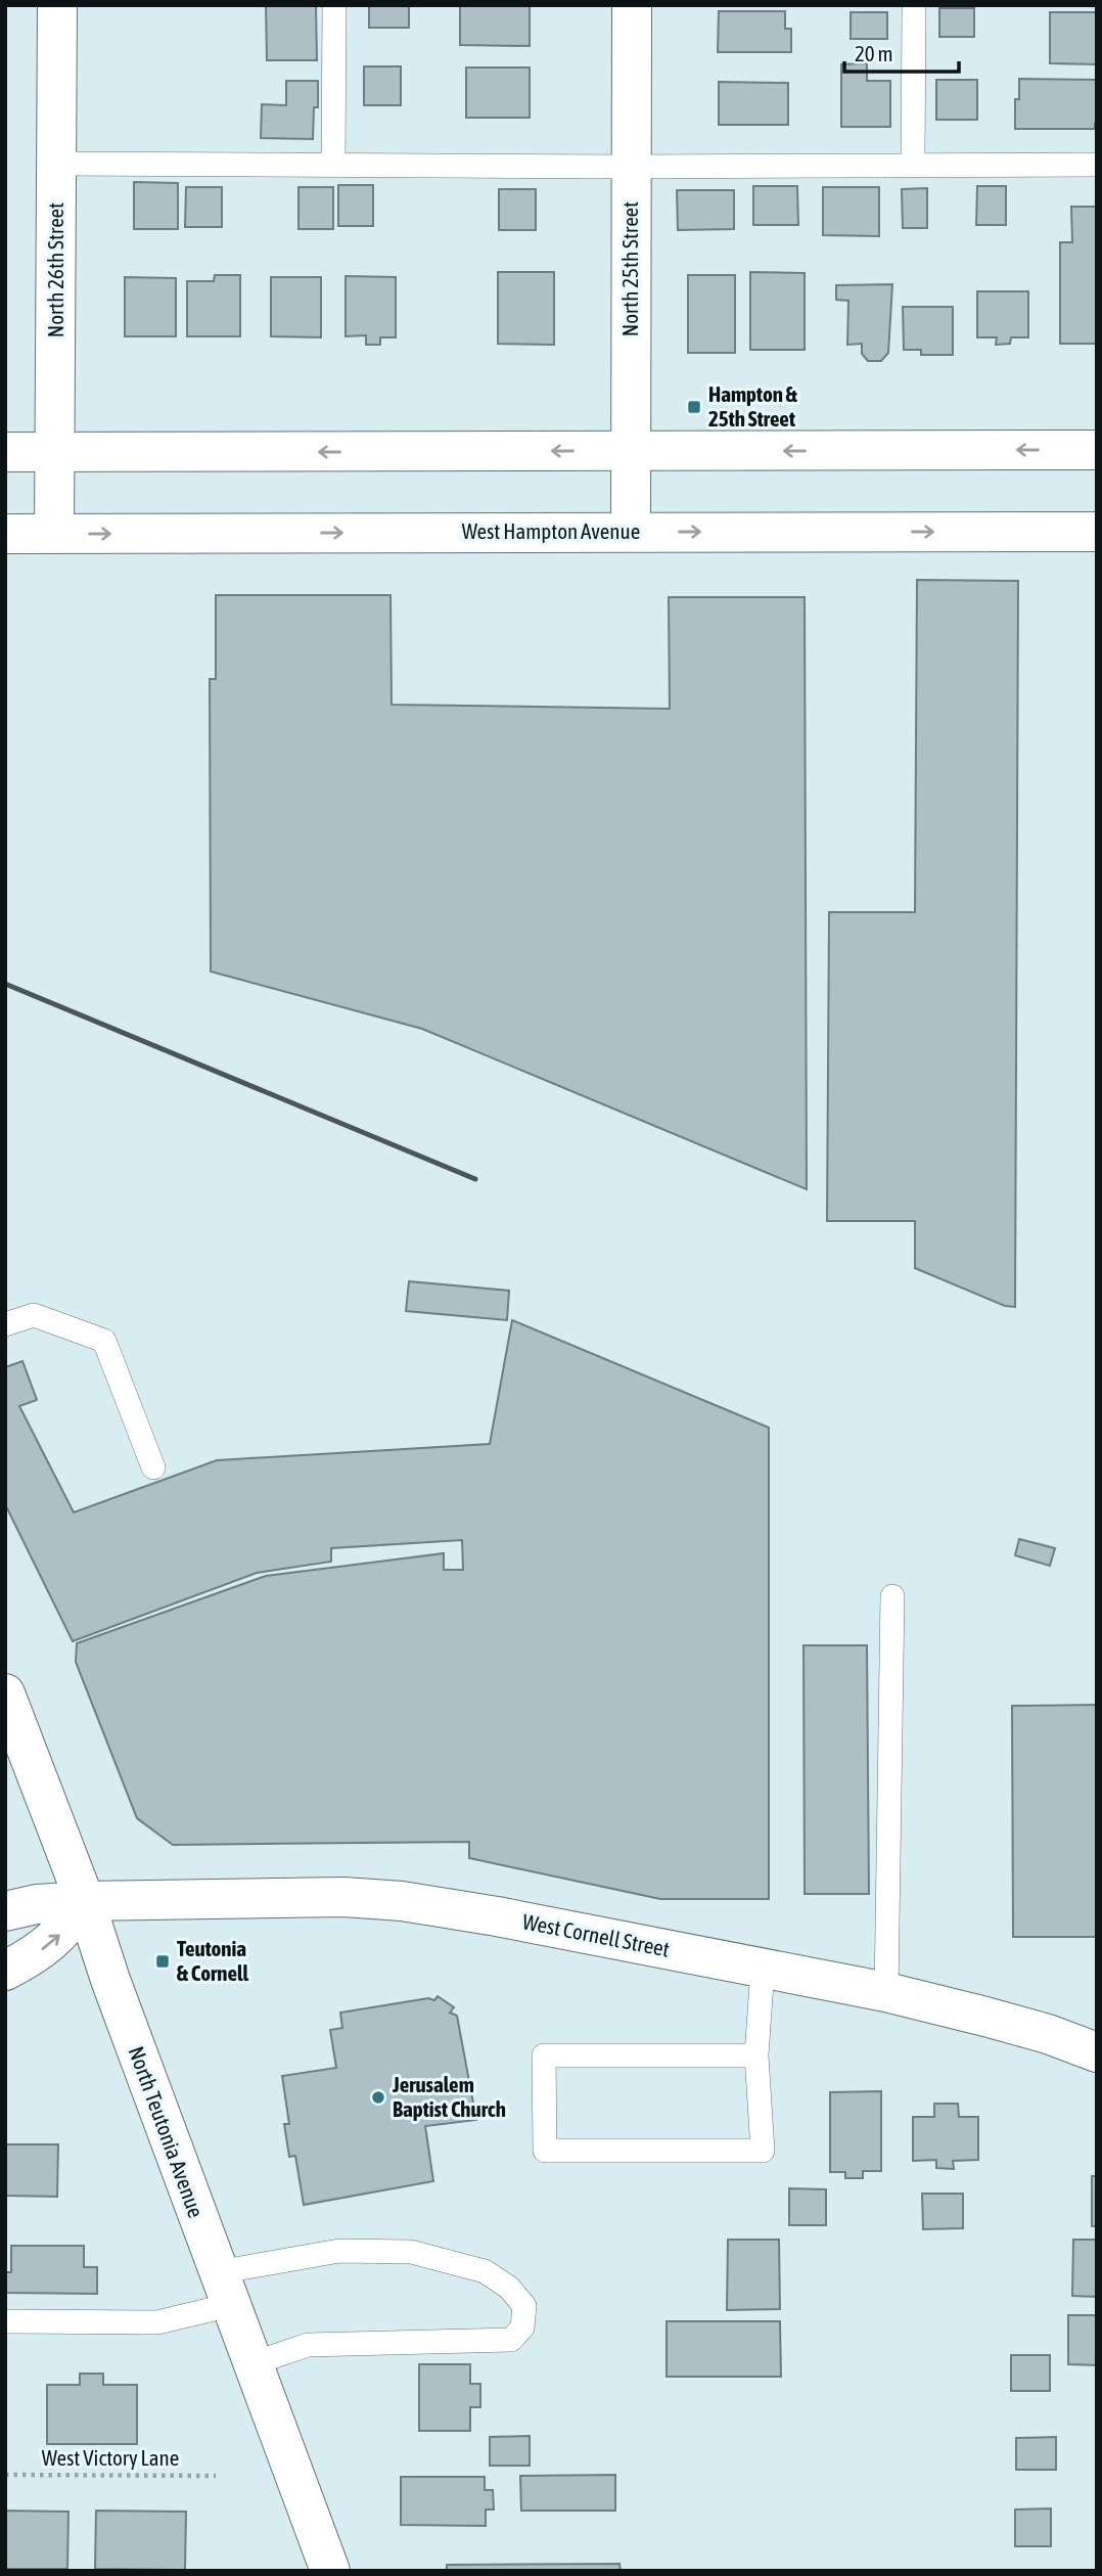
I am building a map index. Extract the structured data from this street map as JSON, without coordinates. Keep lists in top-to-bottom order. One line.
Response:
{"streets":{"main road":["North 25th Street","North 26th Street","West Hampton Avenue","West Cornell Street","North Teutonia Avenue"],"path":["West Victory Lane"]},"crossings":[["North 25th Street","West Hampton Avenue"],["North 26th Street","West Hampton Avenue"],["West Cornell Street","North Teutonia Avenue"]],"places":{"transit":["Hampton & 25th Street","Teutonia & Cornell"],"other":["Jerusalem Baptist Church"]},"scale_bar":"20 m"}
